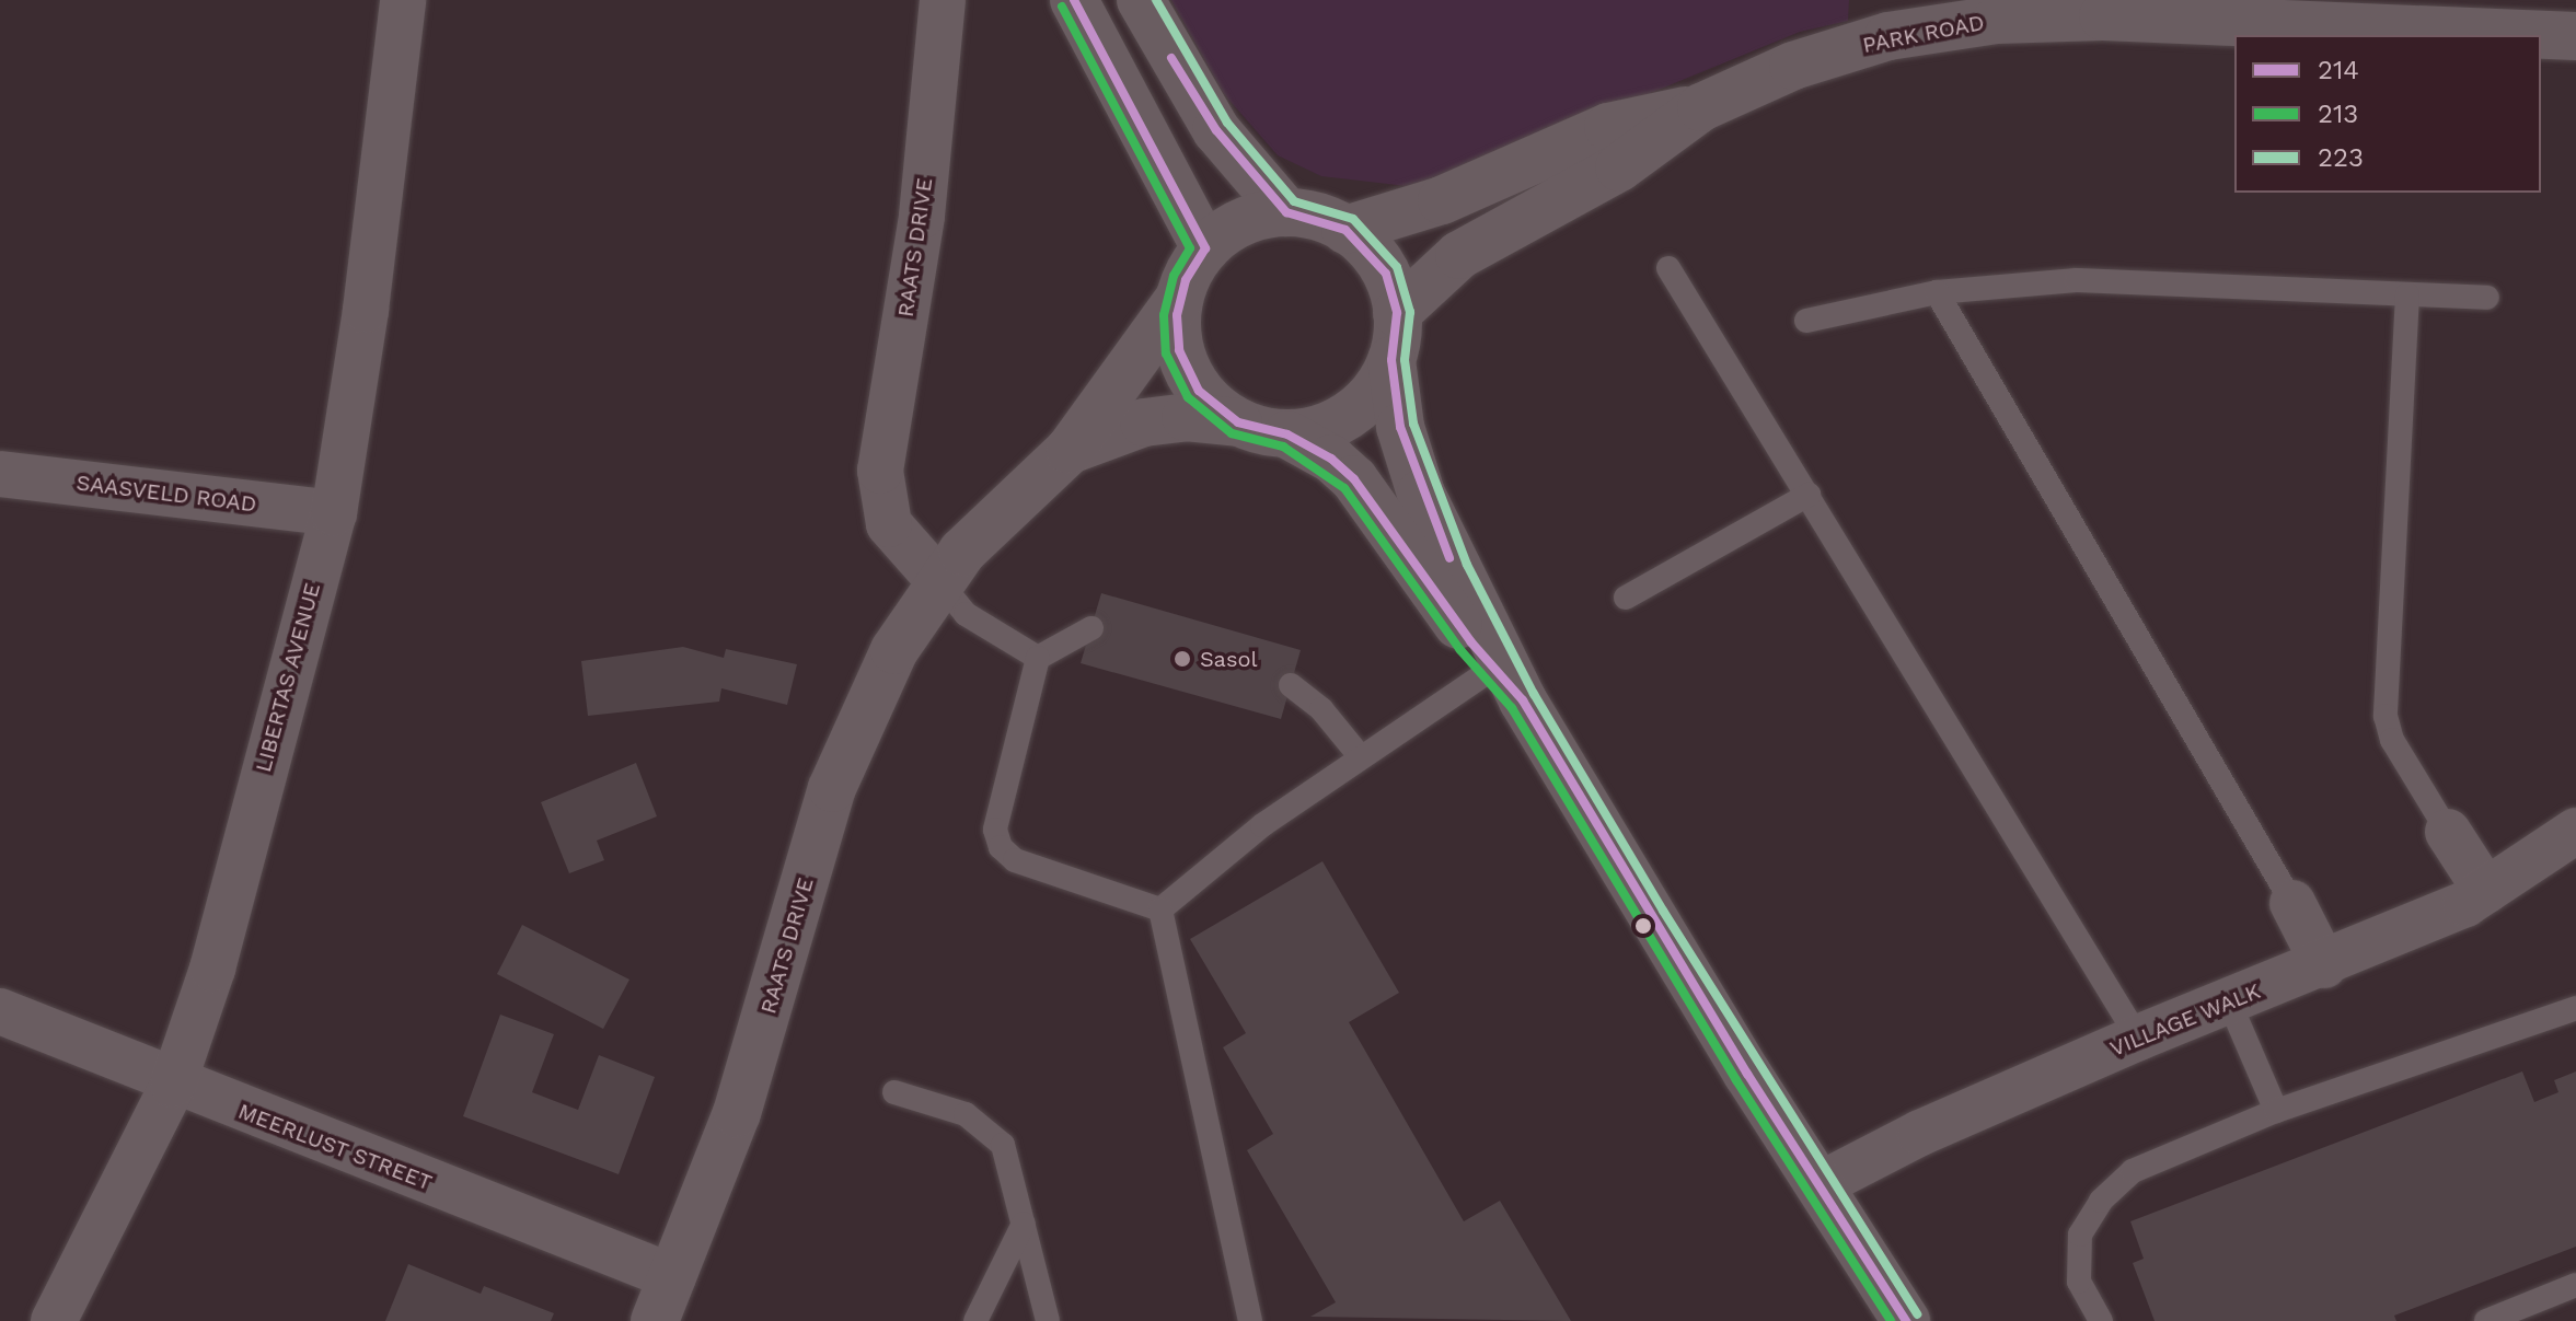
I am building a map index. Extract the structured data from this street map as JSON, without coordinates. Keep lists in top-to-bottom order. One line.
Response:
{"streets":{"street":["PARK ROAD","RAATS DRIVE","SAASVELD ROAD","LIBERTAS AVENUE","VILLAGE WALK","MEERLUST STREET"]},"crossings":[["PARK ROAD","RAATS DRIVE"],["RAATS DRIVE","MEERLUST STREET"],["SAASVELD ROAD","LIBERTAS AVENUE"],["LIBERTAS AVENUE","MEERLUST STREET"]],"places":["Sasol"],"lines":["transit line 214","transit line 223","transit line 213"],"legend":["214","213","223"]}
